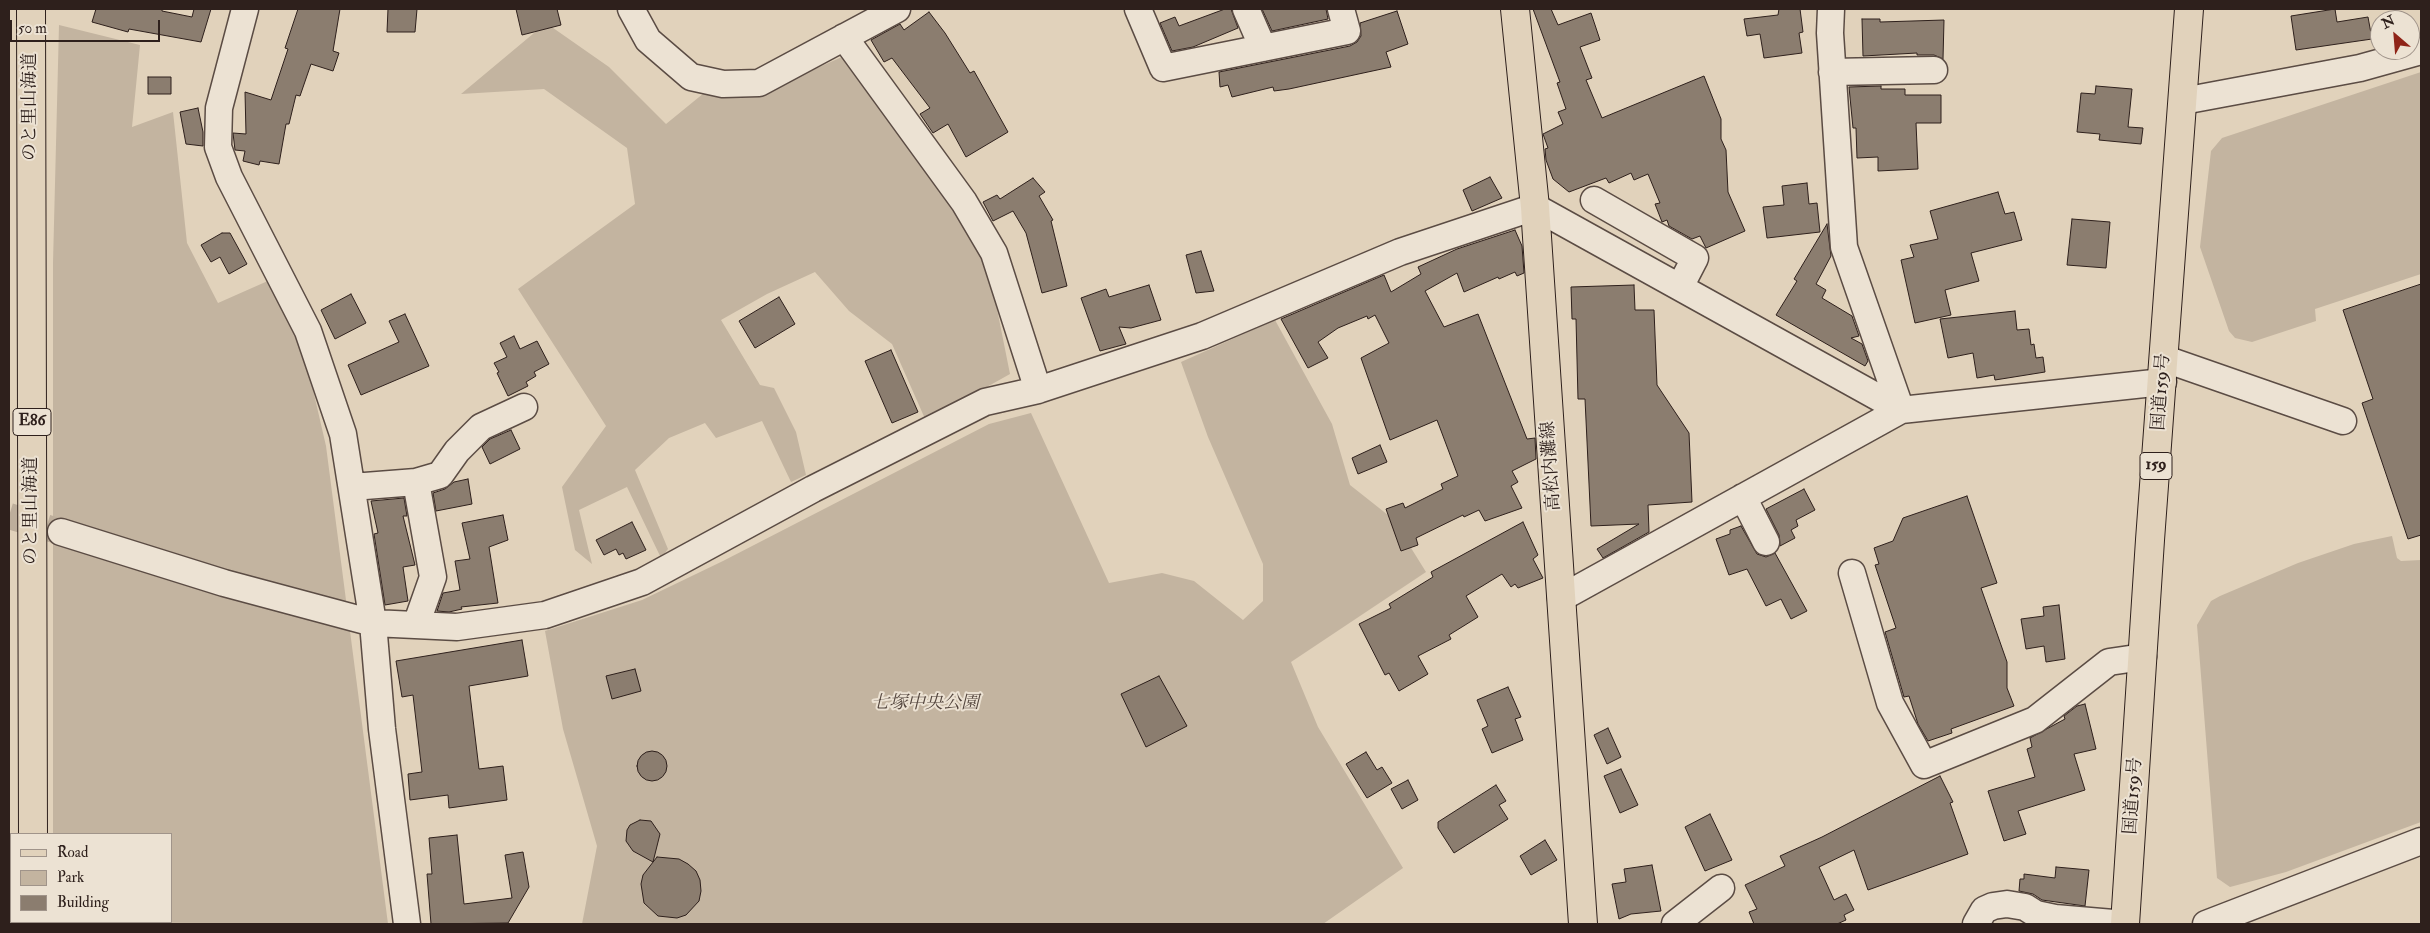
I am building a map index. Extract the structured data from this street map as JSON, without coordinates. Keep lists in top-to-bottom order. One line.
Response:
{"streets":{"main road":["のと里山海道","国道159号","E86","高松内灘線","159"]},"parks":["七塚中央公園"],"legend":["Road","Park","Building"],"scale_bar":"50 m","north":"top left"}
